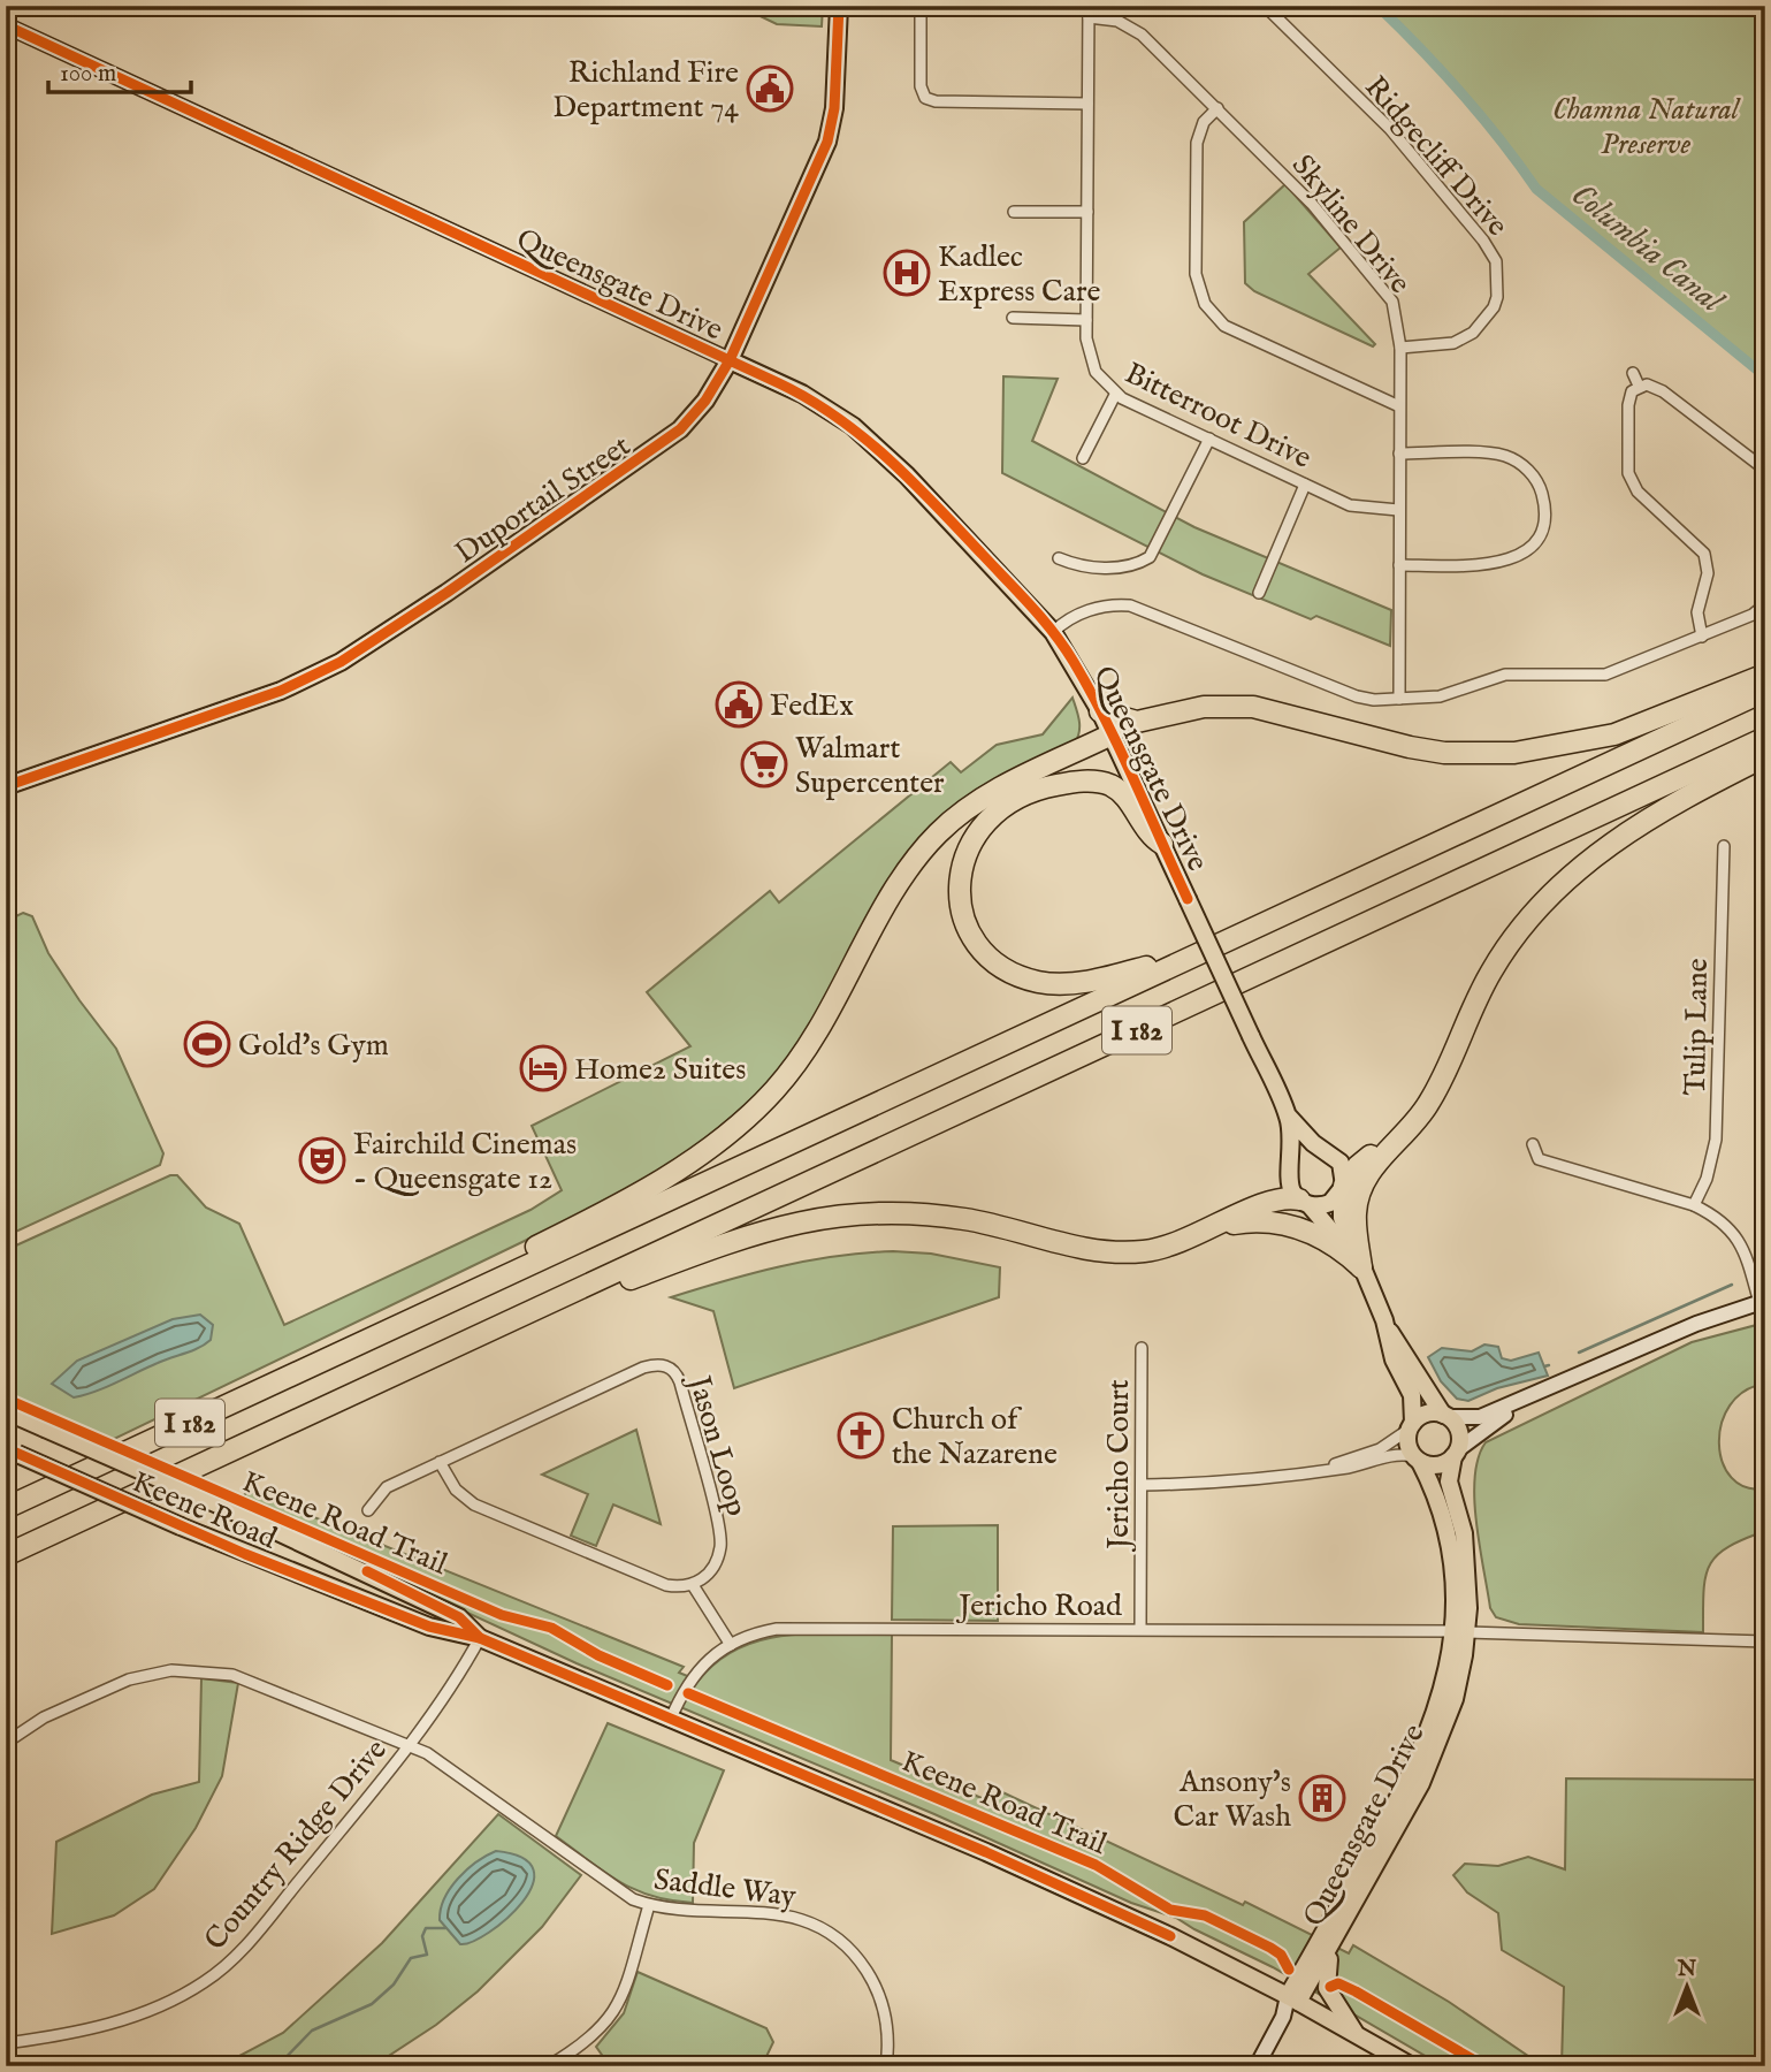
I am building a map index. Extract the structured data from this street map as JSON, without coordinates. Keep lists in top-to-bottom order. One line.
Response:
{"streets":{"highway":["I 182"],"main road":["Queensgate Drive","Duportail Street","Keene Road"],"street":["Ridgecliff Drive","Skyline Drive","Bitterroot Drive","Tulip Lane","Jason Loop","Jericho Court","Jericho Road","Country Ridge Drive","Saddle Way"],"cycle path":["Keene Road Trail"]},"crossings":[["Ridgecliff Drive","Skyline Drive"],["Skyline Drive","Bitterroot Drive"],["Queensgate Drive","Duportail Street"],["Queensgate Drive","Keene Road"],["Queensgate Drive","Jericho Road"],["Jericho Court","Jericho Road"],["Keene Road","Jericho Road"],["Keene Road","Country Ridge Drive"],["Country Ridge Drive","Saddle Way"]],"water":["Columbia Canal"],"parks":["Chamna Natural Preserve"],"places":{"public building":["Richland Fire Department 74","FedEx"],"hospital":["Kadlec Express Care"],"supermarket":["Walmart Supercenter"],"sports":["Gold's Gym"],"hotel":["Home2 Suites"],"theatre":["Fairchild Cinemas - Queensgate 12"],"church":["Church of the Nazarene"],"building":["Ansony's Car Wash"]},"scale_bar":"100 m","north":"top"}
